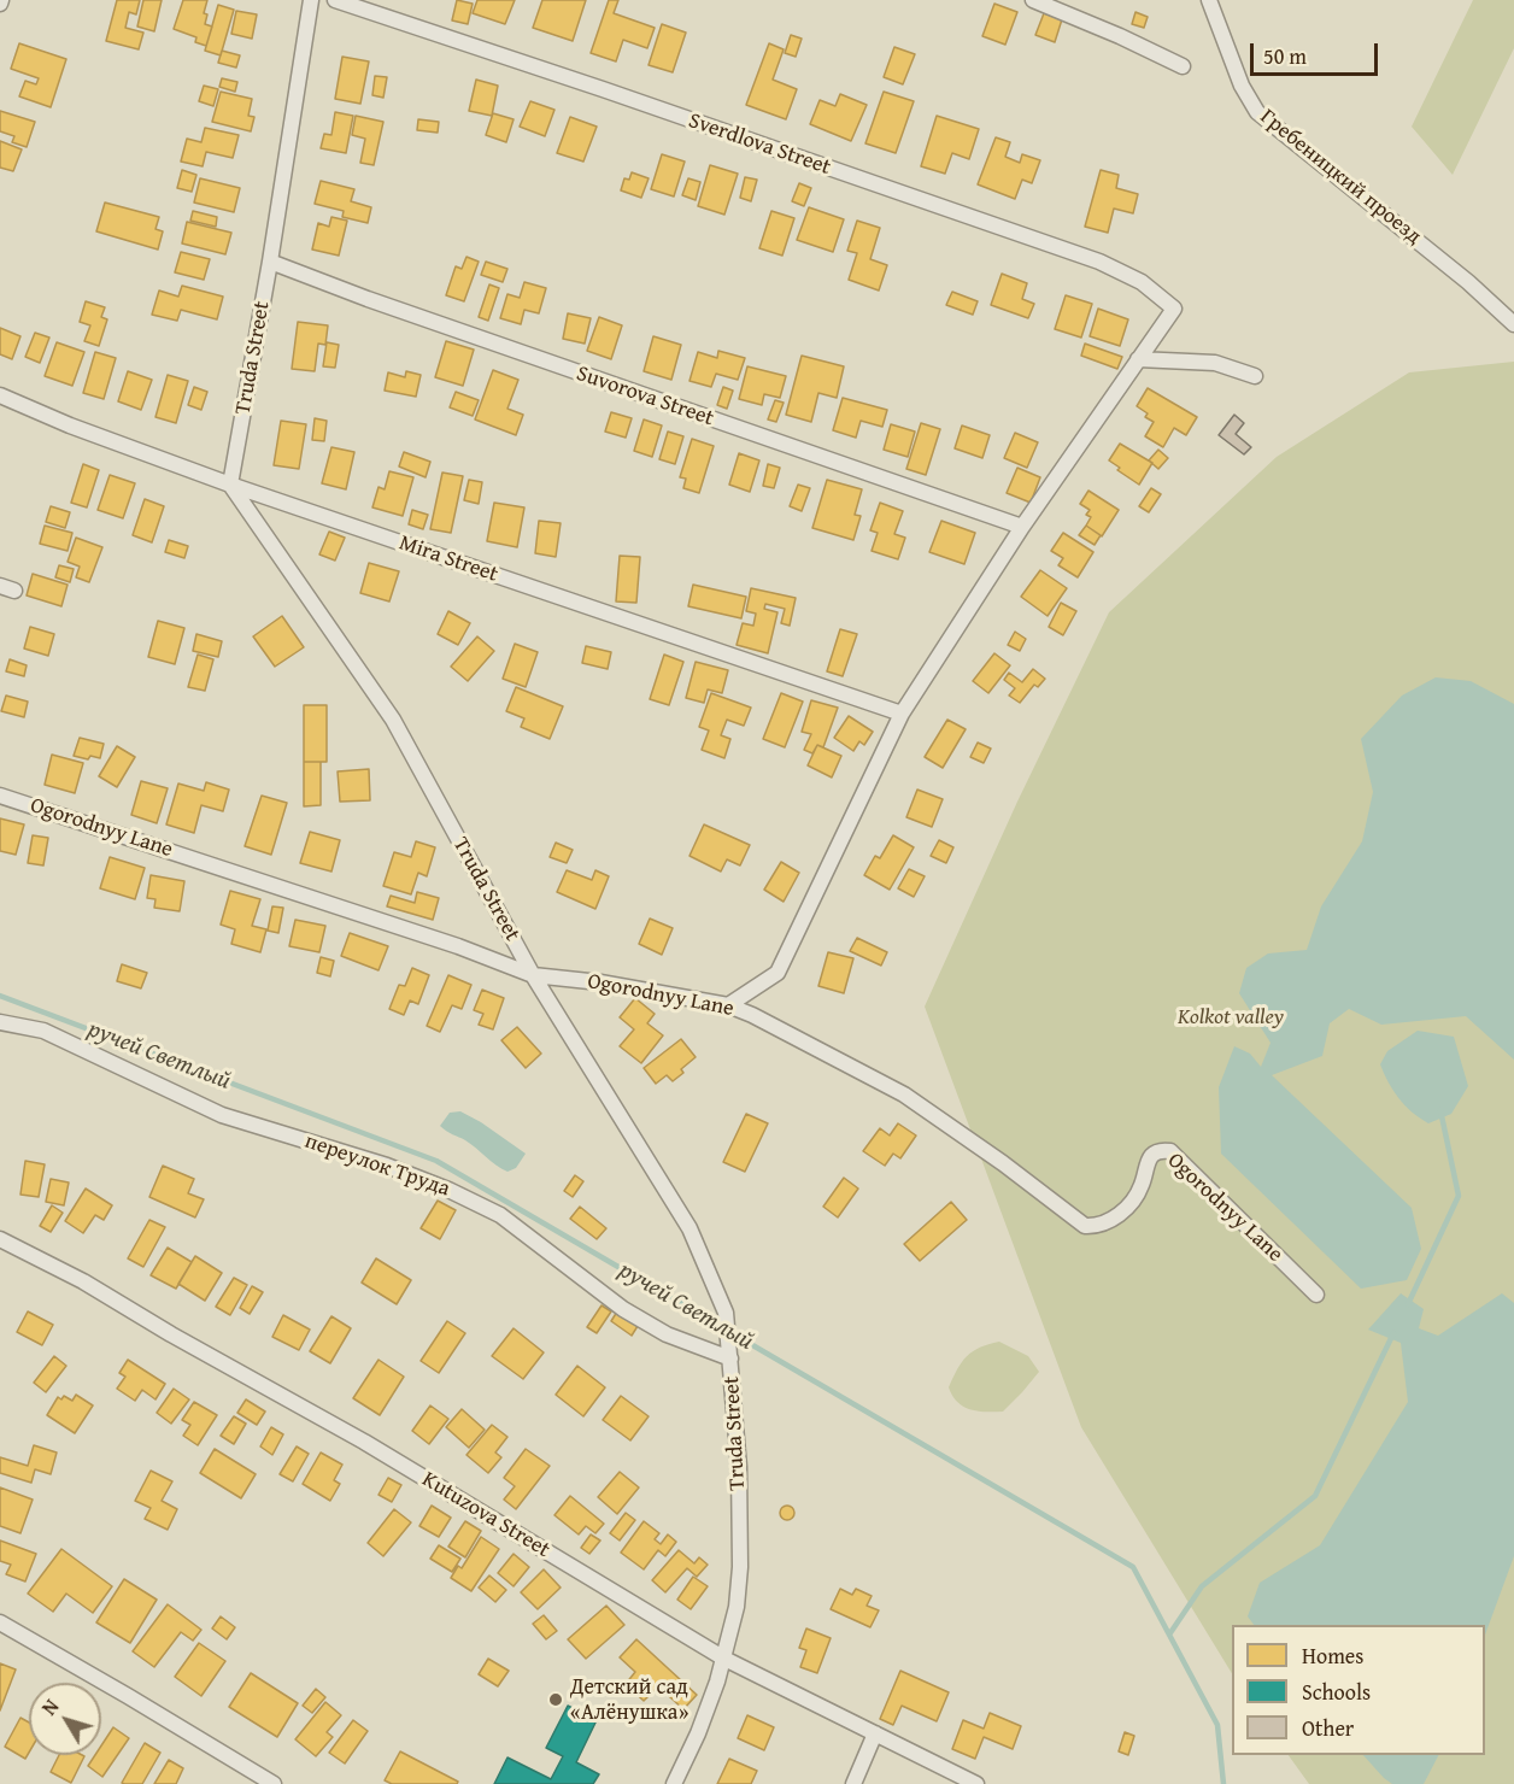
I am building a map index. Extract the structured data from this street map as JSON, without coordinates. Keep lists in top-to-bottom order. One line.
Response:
{"streets":{"street":["Sverdlova Street","Гребеницкий проезд","Truda Street","Suvorova Street","Mira Street","Ogorodnyy Lane","переулок Труда","Kutuzova Street"]},"crossings":[["Truda Street","Suvorova Street"],["Truda Street","Mira Street"],["Truda Street","Ogorodnyy Lane"],["Truda Street","переулок Труда"],["Truda Street","Kutuzova Street"]],"water":["ручей Светлый"],"parks":["Kolkot valley"],"places":["Детский сад «Алёнушка»"],"legend":["Homes","Schools","Other"],"scale_bar":"50 m","north":"top left"}
